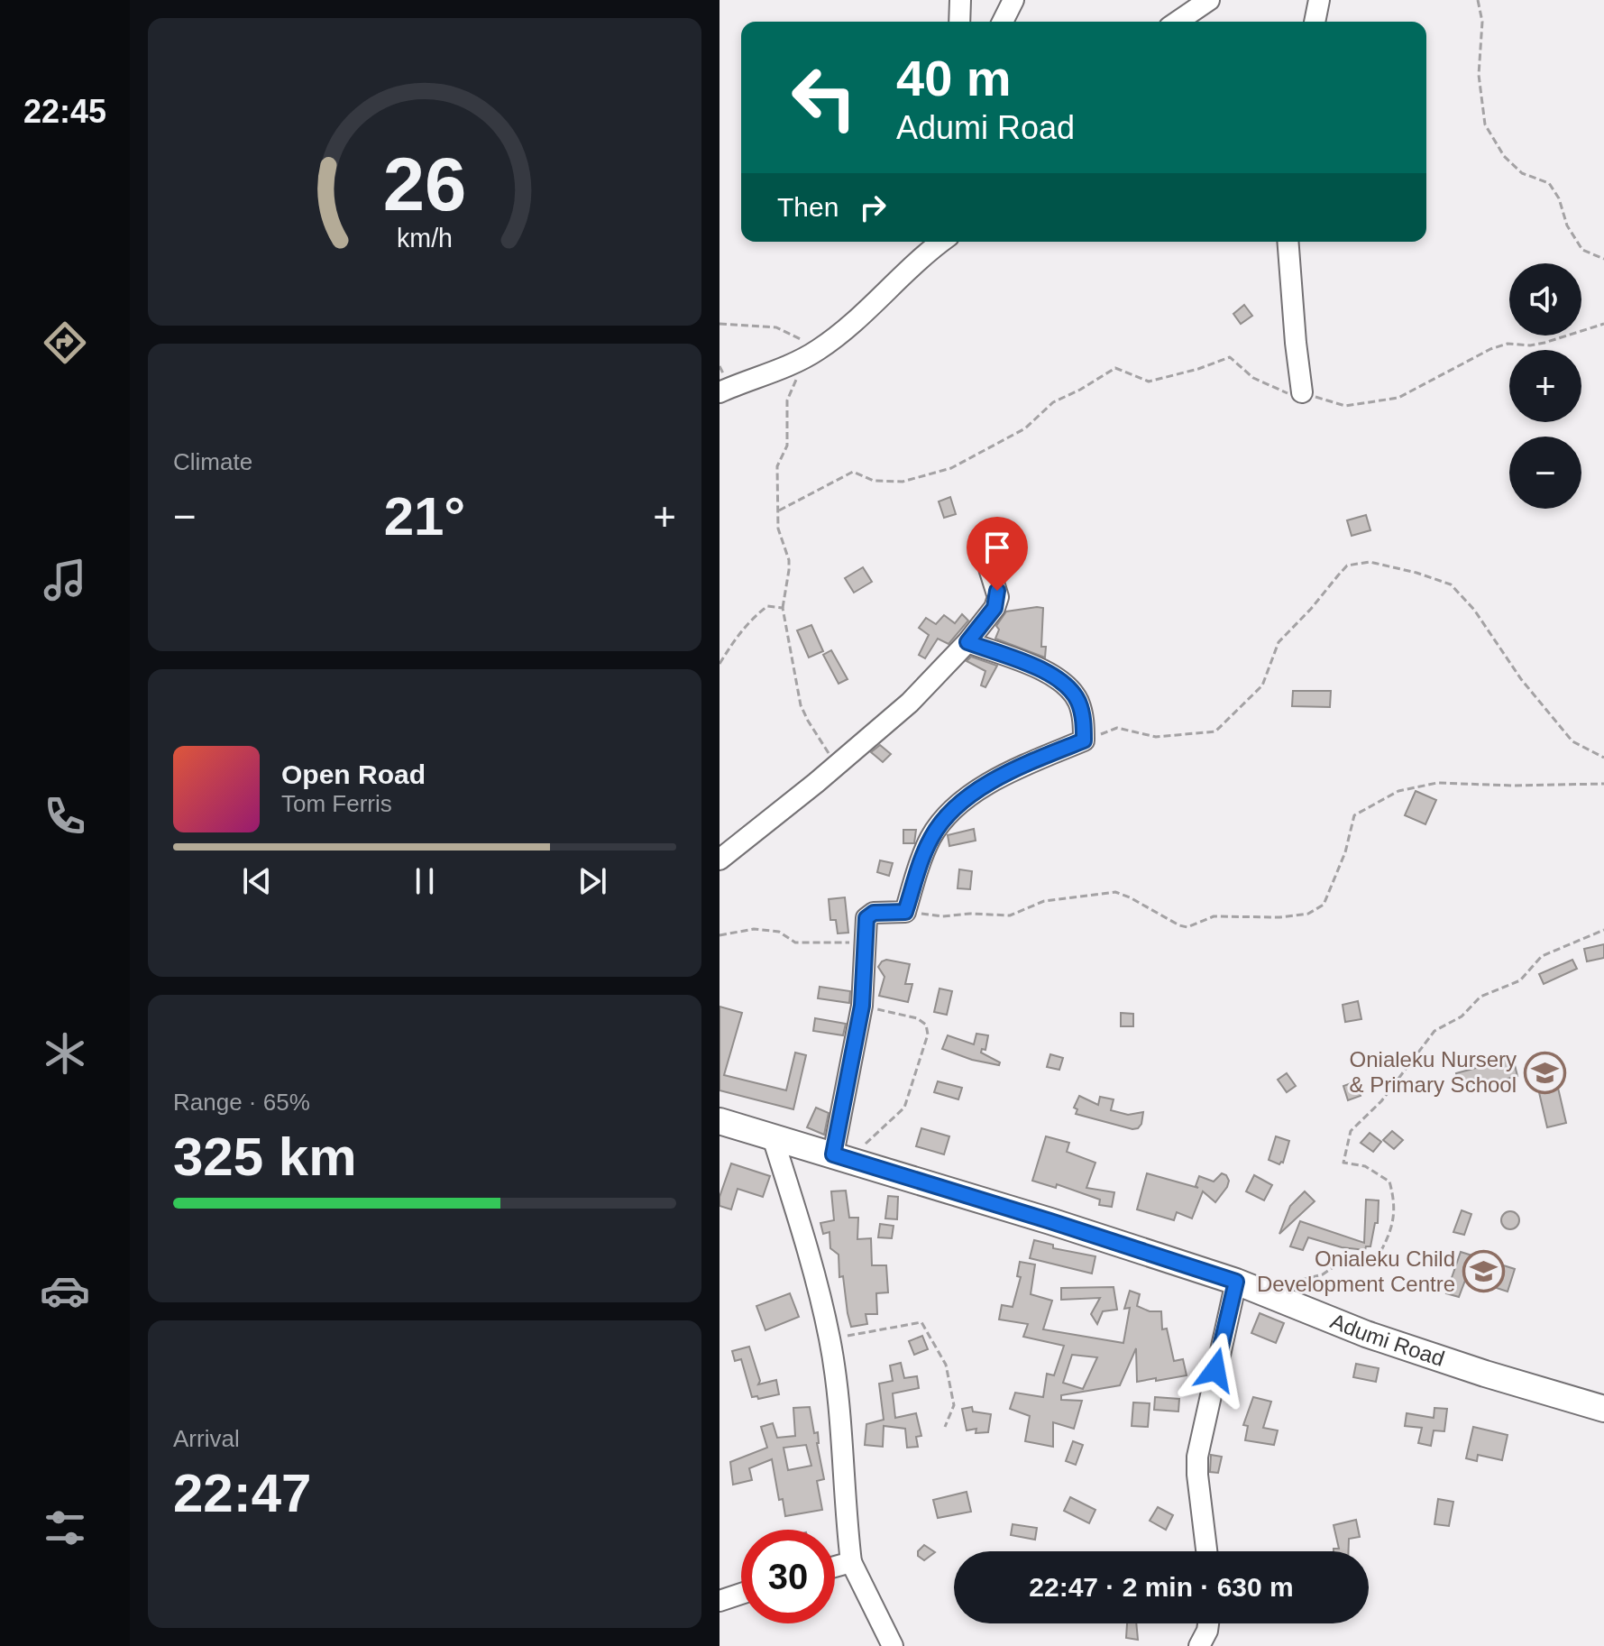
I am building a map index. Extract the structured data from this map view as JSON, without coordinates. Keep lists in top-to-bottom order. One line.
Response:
{"streets":{"main road":["Adumi Road"]},"places":{"school or university":["Onialeku Nursery & Primary School","Onialeku Child Development Centre"]},"page":{"tabs":"22:45","turn":["40 m","Adumi Road"],"then":"Then","map_buttons":["+","−"],"tile":["Climate",["Range · 65%","325 km"],["Arrival","22:47"]],"heat":["−","21°","+"],"song":["Open Road","Tom Ferris"],"limit":"30","trip":"22:47 · 2 min · 630 m","gauge":["26","km/h"]}}
